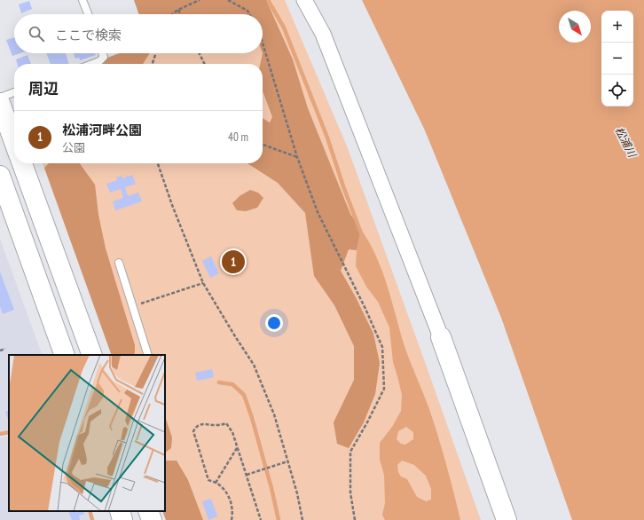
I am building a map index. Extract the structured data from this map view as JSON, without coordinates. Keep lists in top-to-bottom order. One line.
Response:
{"water":["松浦川"],"north":"bottom right","page":{"map_buttons":["+","−"],"search":"ここで検索","heading":"周辺","list":[{"mark":"1","name":"松浦河畔公園","note":"公園","value":"40 m"}],"pins":"1"}}
